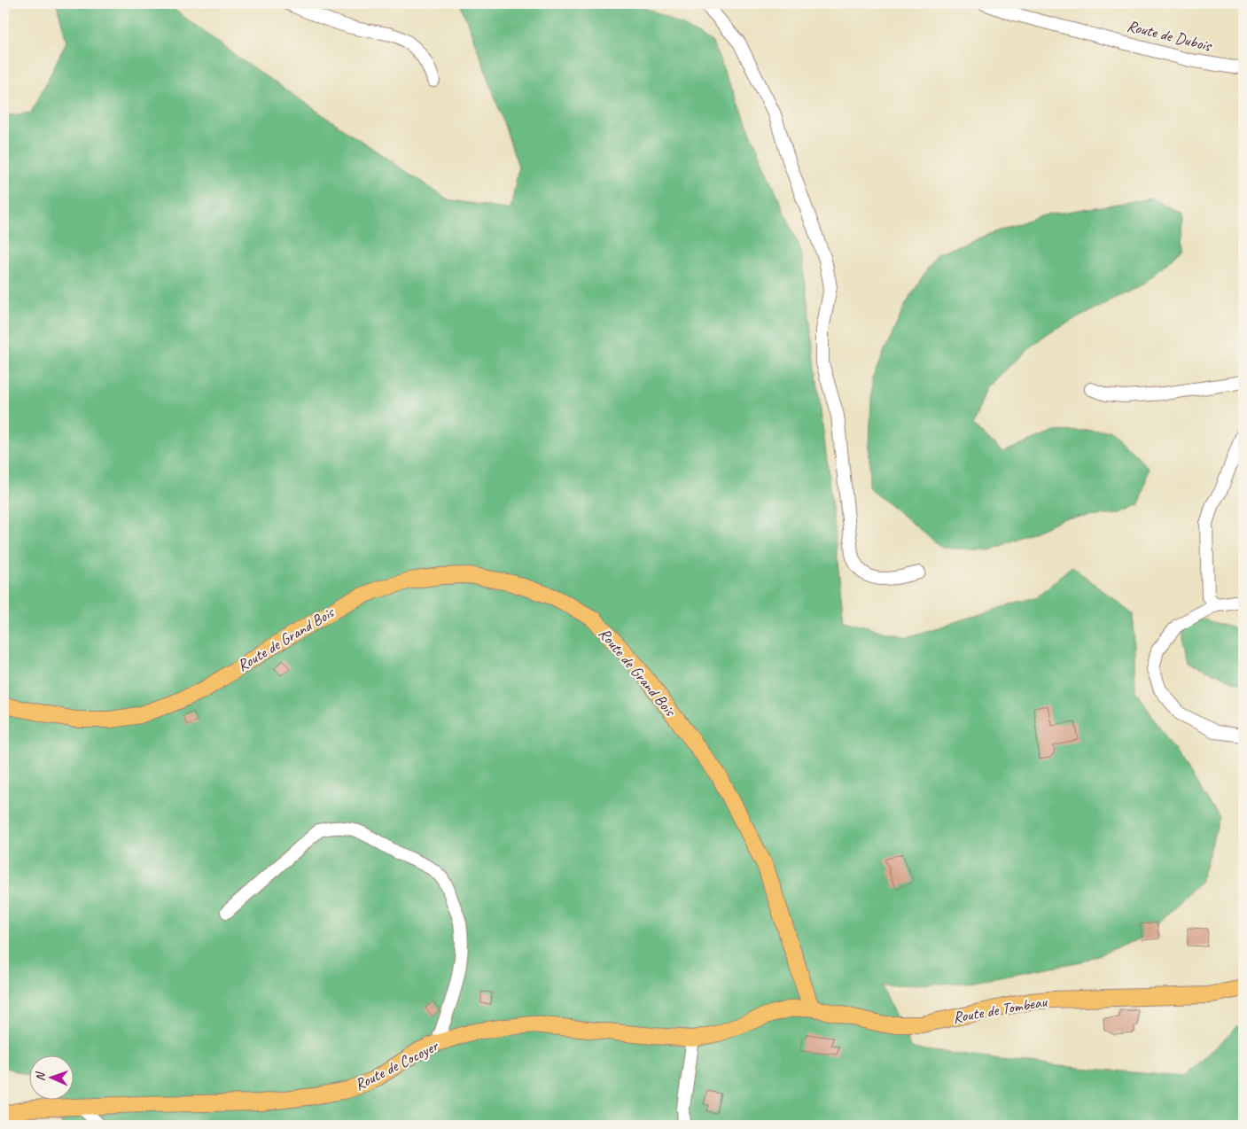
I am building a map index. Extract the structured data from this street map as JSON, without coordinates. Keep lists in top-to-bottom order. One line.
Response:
{"streets":{"main road":["Route de Grand Bois","Route de Tombeau","Route de Cocoyer"],"street":["Route de Dubois"]},"crossings":[["Route de Grand Bois","Route de Tombeau"],["Route de Grand Bois","Route de Cocoyer"],["Route de Tombeau","Route de Cocoyer"]],"north":"left"}
